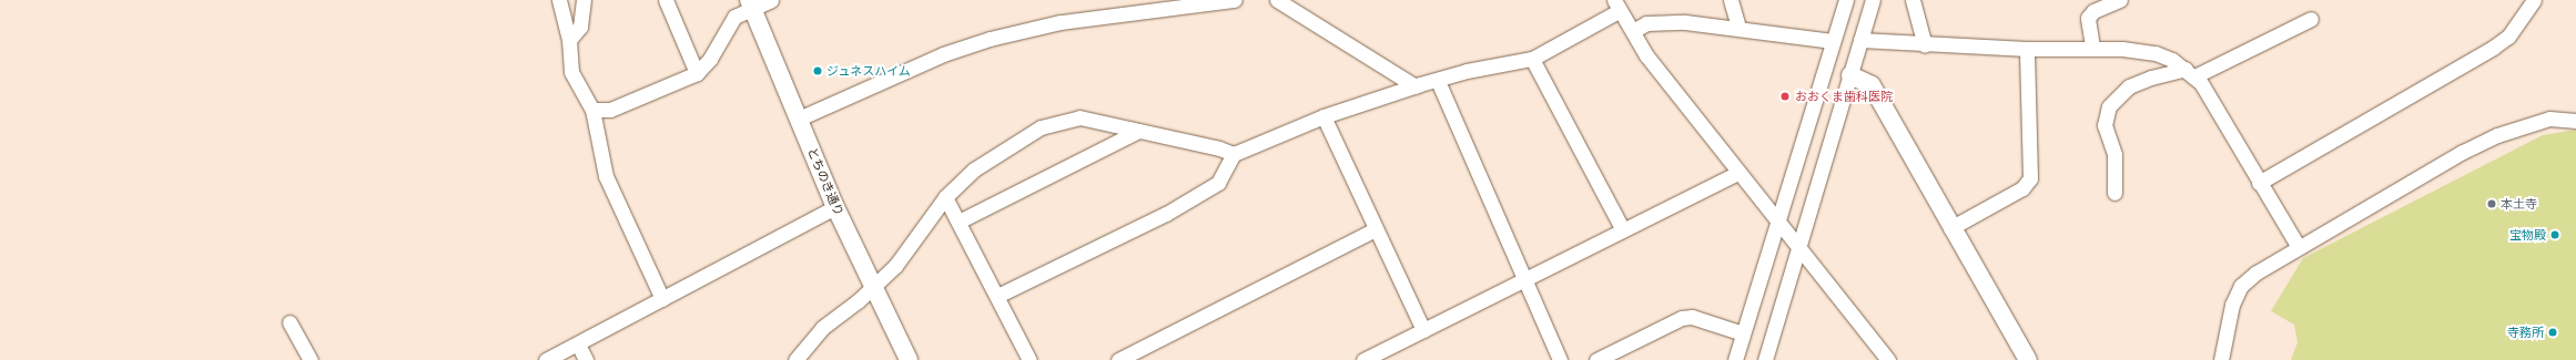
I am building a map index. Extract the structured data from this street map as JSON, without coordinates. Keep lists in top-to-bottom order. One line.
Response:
{"streets":{"street":["とちのき通り"]},"places":["ジュネスハイム","おおくま歯科医院","本土寺","宝物殿","寺務所"]}
